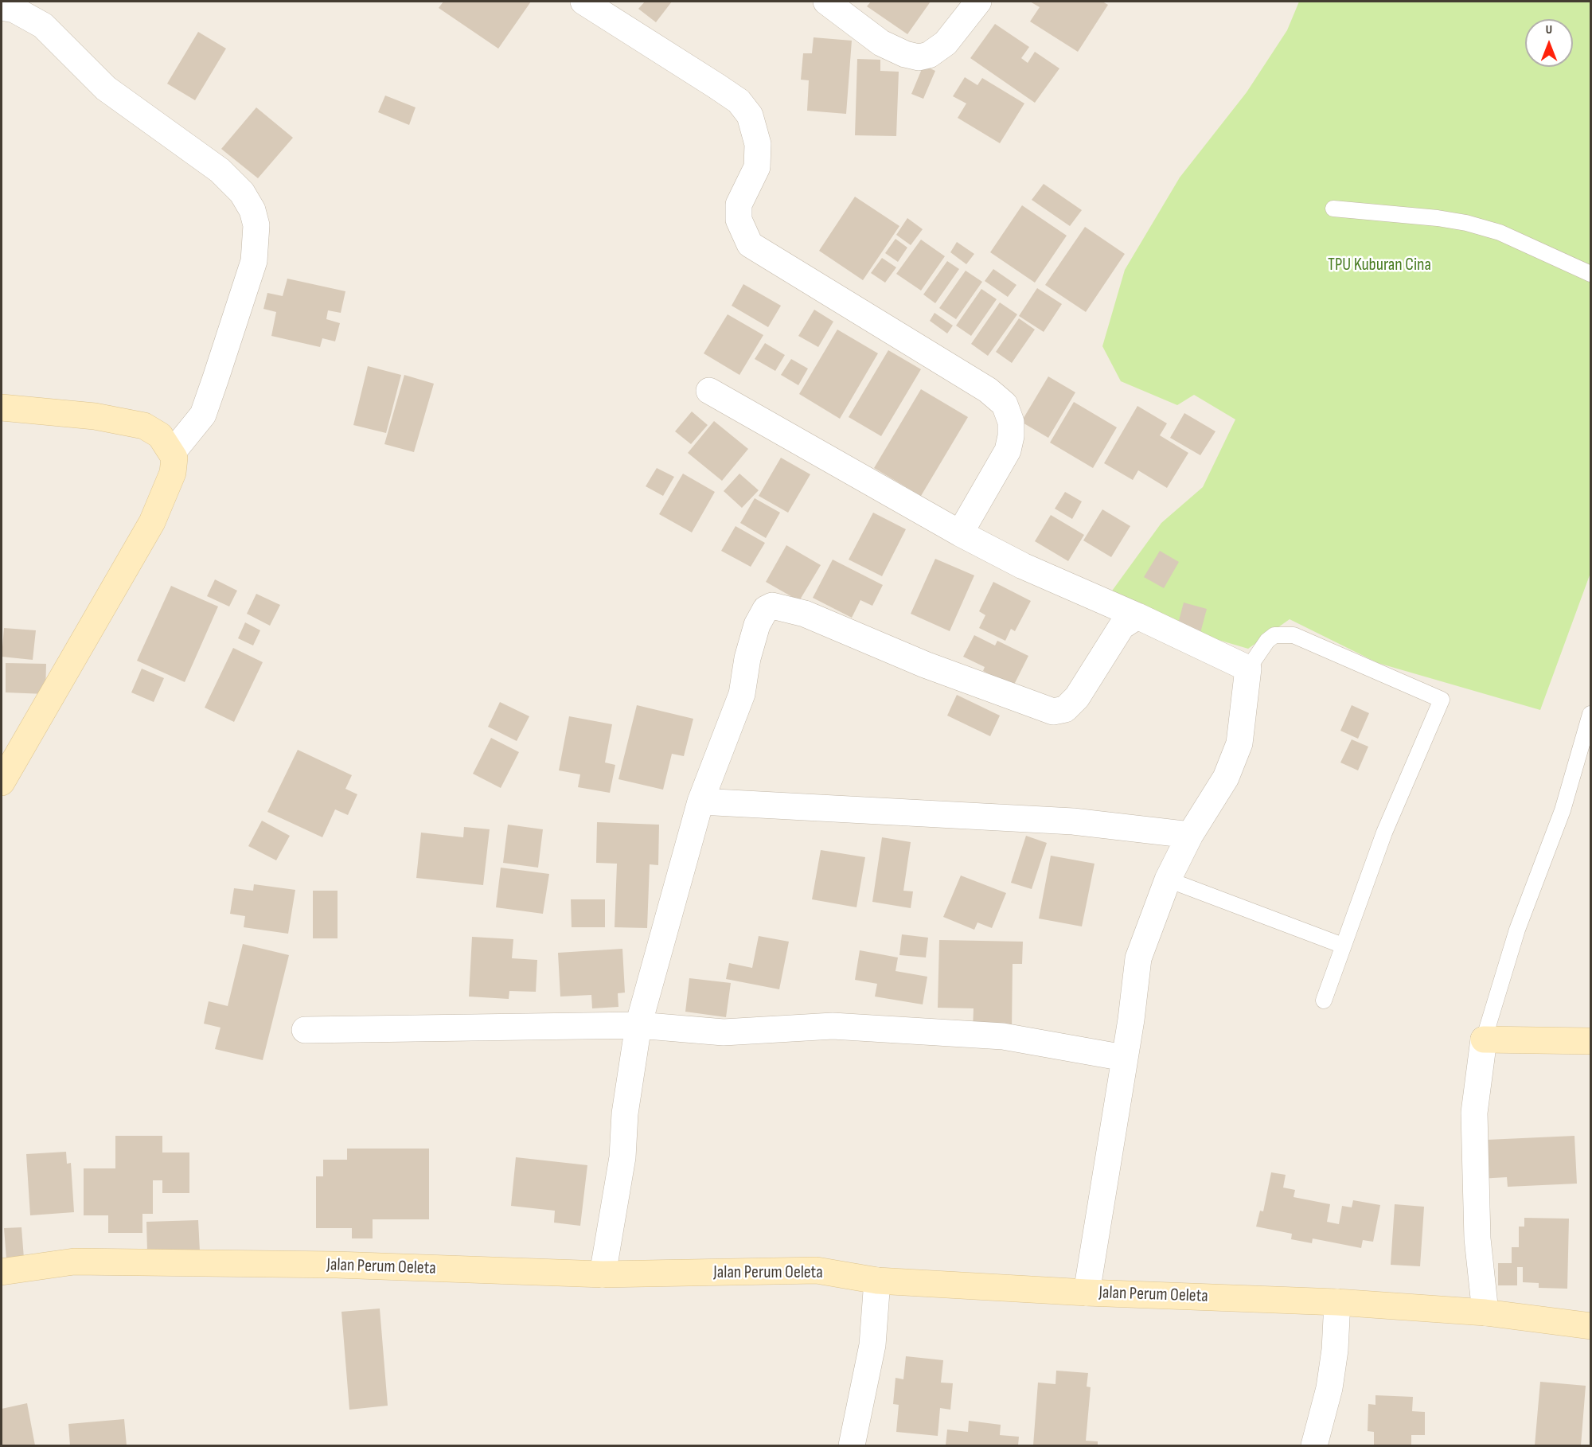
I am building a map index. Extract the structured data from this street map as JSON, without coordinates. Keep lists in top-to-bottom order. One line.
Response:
{"streets":{"street":["Jalan Perum Oeleta"]},"parks":["TPU Kuburan Cina"],"north":"top"}
